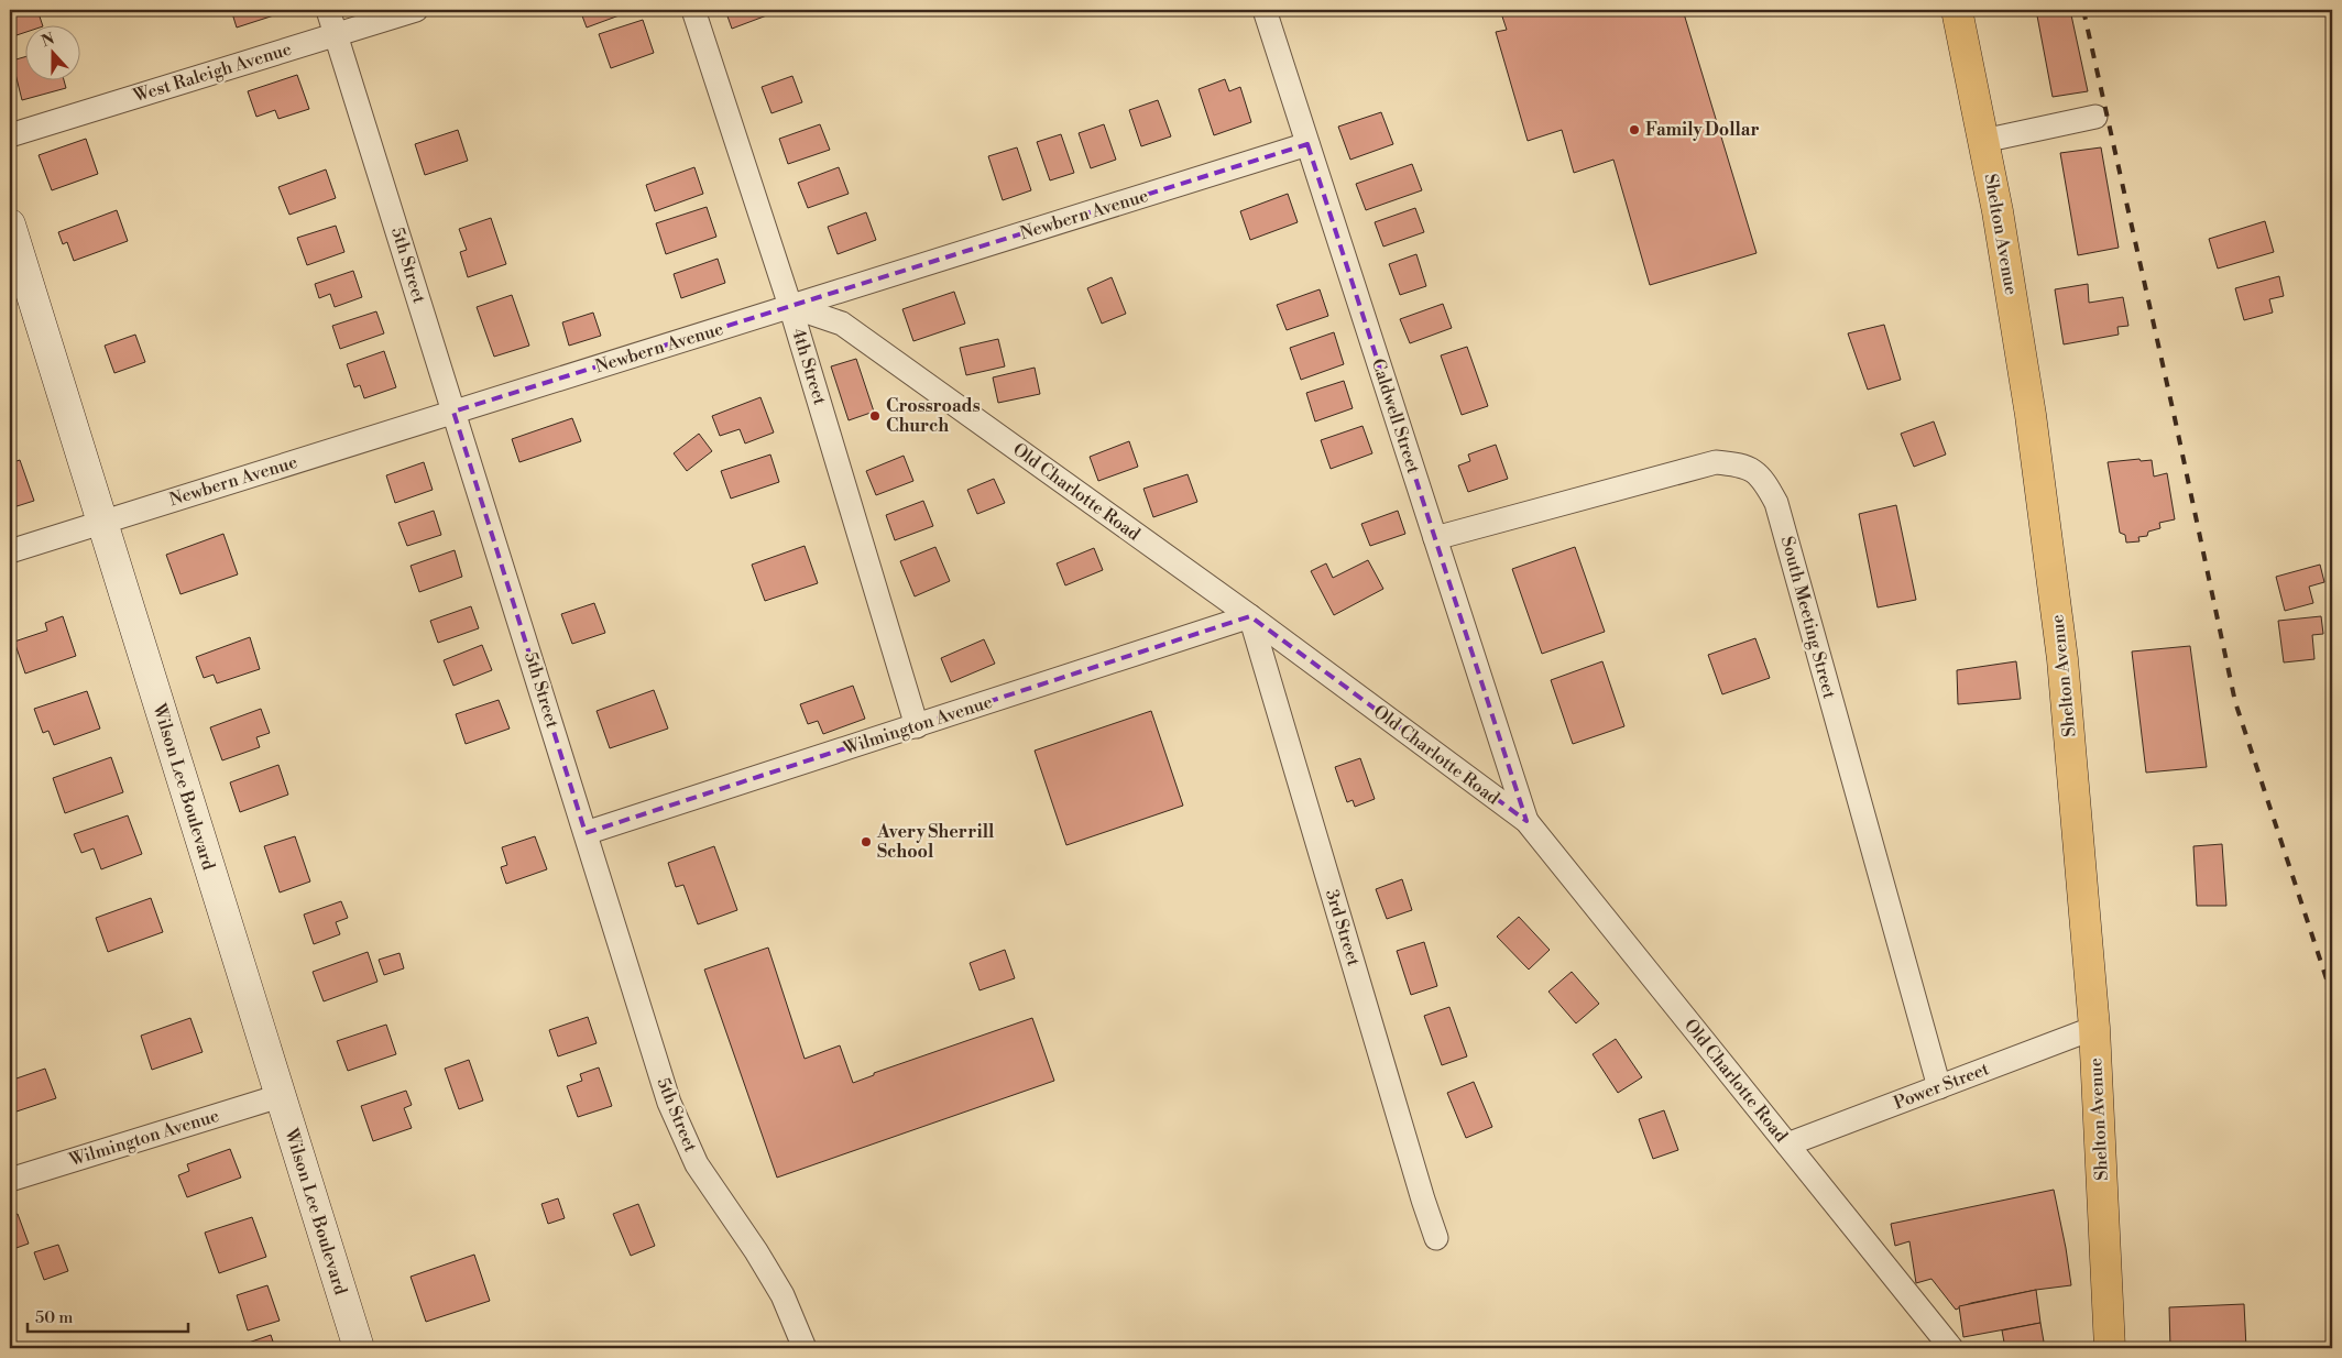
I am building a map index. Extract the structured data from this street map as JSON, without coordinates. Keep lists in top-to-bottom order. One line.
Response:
{"streets":{"main road":["Shelton Avenue"],"street":["West Raleigh Avenue","Newbern Avenue","5th Street","4th Street","Caldwell Street","Old Charlotte Road","South Meeting Street","Wilmington Avenue","Wilson Lee Boulevard","3rd Street","Power Street"]},"crossings":[["West Raleigh Avenue","5th Street"],["Newbern Avenue","5th Street"],["Newbern Avenue","4th Street"],["Newbern Avenue","Caldwell Street"],["Newbern Avenue","Old Charlotte Road"],["Newbern Avenue","Wilson Lee Boulevard"],["Shelton Avenue","Power Street"],["5th Street","Wilmington Avenue"],["4th Street","Old Charlotte Road"],["4th Street","Wilmington Avenue"],["Caldwell Street","Old Charlotte Road"],["Caldwell Street","South Meeting Street"],["Old Charlotte Road","Wilmington Avenue"],["Old Charlotte Road","3rd Street"],["Old Charlotte Road","Power Street"],["South Meeting Street","Power Street"],["Wilmington Avenue","Wilson Lee Boulevard"],["Wilmington Avenue","3rd Street"]],"places":["Family Dollar","Crossroads Church","Avery Sherrill School"],"scale_bar":"50 m","north":"top"}
